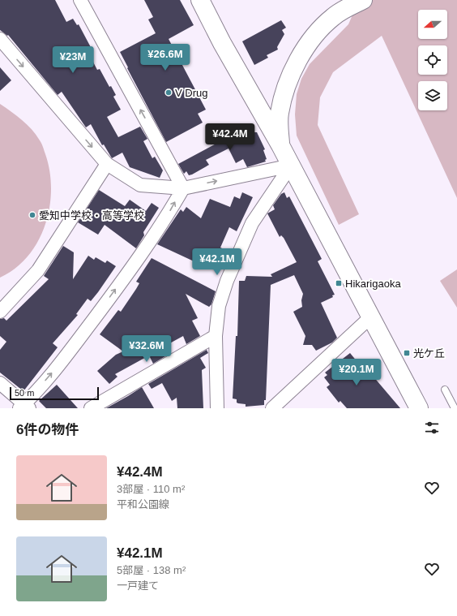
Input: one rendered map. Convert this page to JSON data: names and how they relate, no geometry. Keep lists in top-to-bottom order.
{
  "places": {
    "other": ["V Drug", "愛知中学校・高等学校"],
    "transit": ["Hikarigaoka", "光ケ丘"]
  },
  "scale_bar": "50 m",
  "north": "left",
  "page": {
    "price": [
      "¥26.6M",
      "¥23M",
      "¥42.4M",
      "¥42.1M",
      "¥32.6M",
      "¥20.1M"
    ],
    "scale": "50 m",
    "heading": "6件の物件",
    "list": [
      {
        "name": "¥42.4M",
        "note": "3部屋 · 110 m² · 平和公園線"
      },
      {
        "name": "¥42.1M",
        "note": "5部屋 · 138 m² · 一戸建て"
      }
    ]
  }
}
